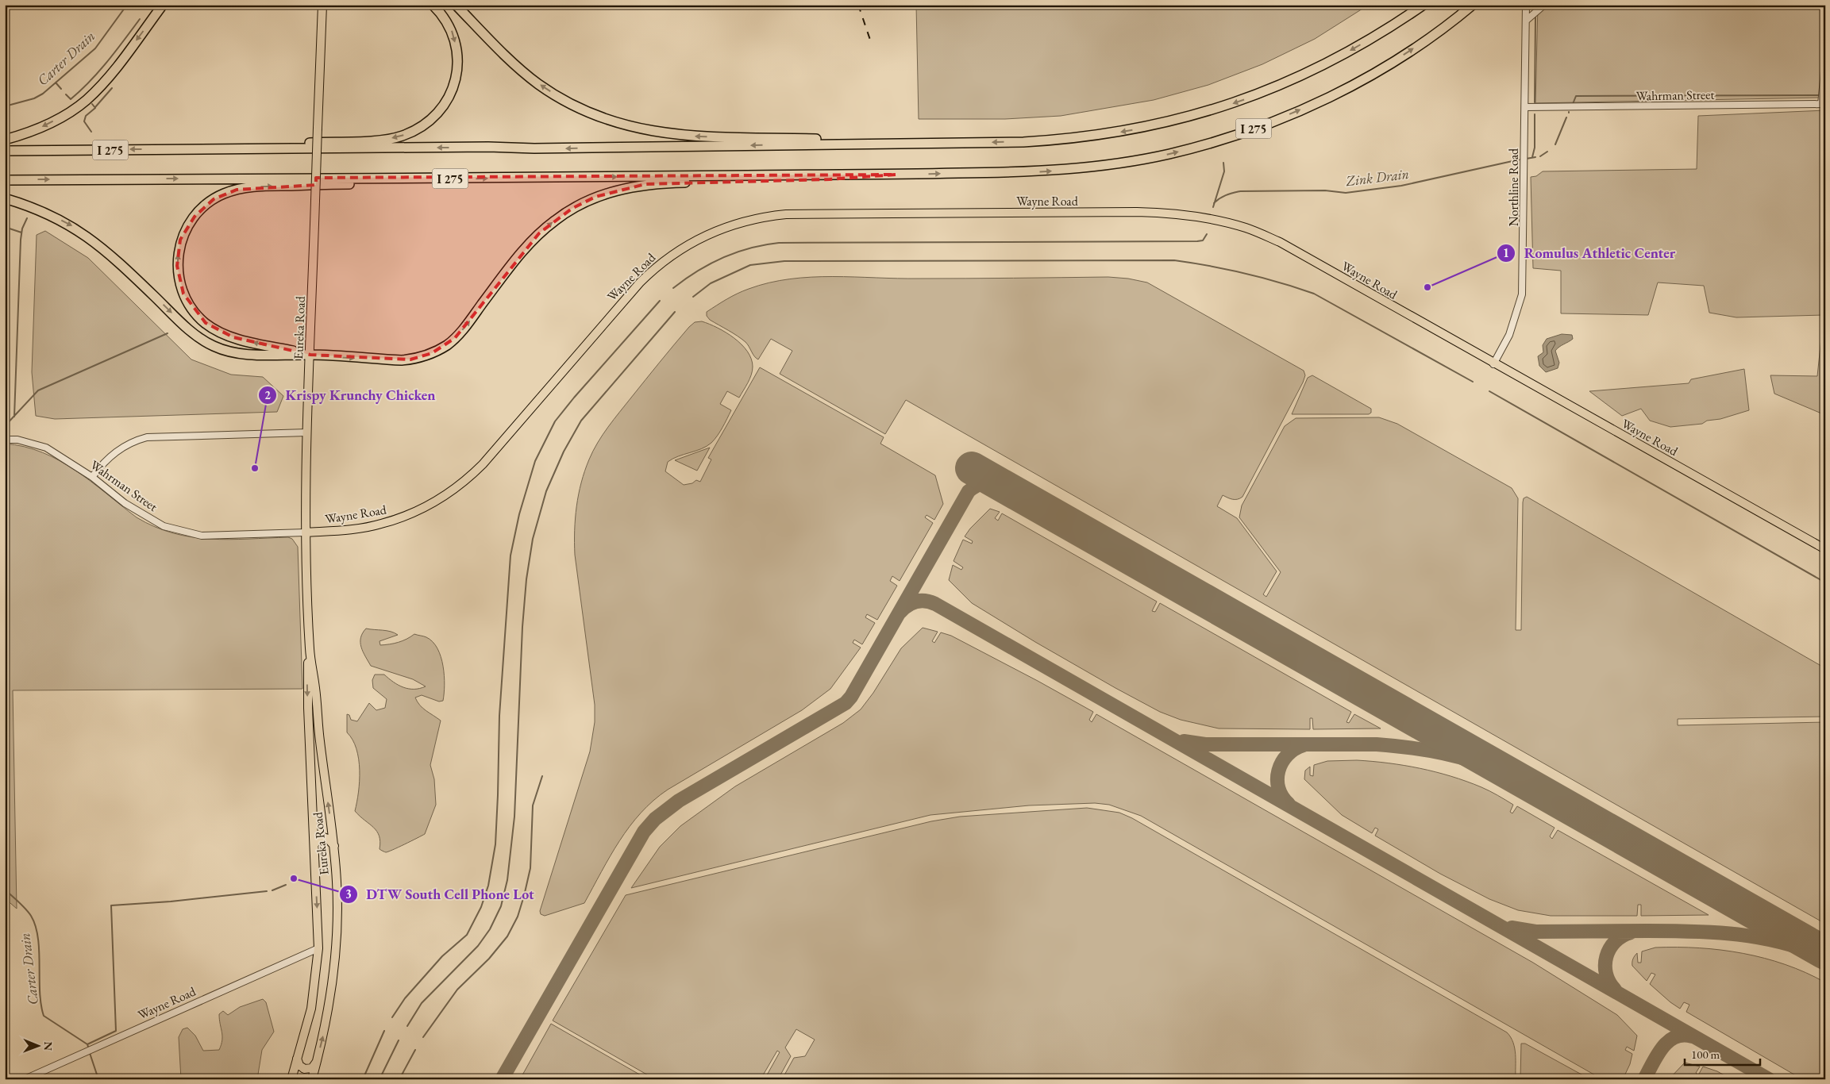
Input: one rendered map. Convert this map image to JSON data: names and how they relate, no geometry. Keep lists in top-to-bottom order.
{
  "streets": {
    "highway": ["I 275"],
    "main road": ["Wayne Road", "Eureka Road"],
    "street": ["Wahrman Street", "Northline Road"]
  },
  "crossings": [
    ["Wahrman Street", "Northline Road"],
    ["Wahrman Street", "Wayne Road"],
    ["Wahrman Street", "Eureka Road"],
    ["Northline Road", "Wayne Road"],
    ["Wayne Road", "Eureka Road"]
  ],
  "water": ["Carter Drain", "Zink Drain"],
  "places": ["Romulus Athletic Center", "Krispy Krunchy Chicken", "DTW South Cell Phone Lot"],
  "scale_bar": "100 m",
  "north": "right"
}
